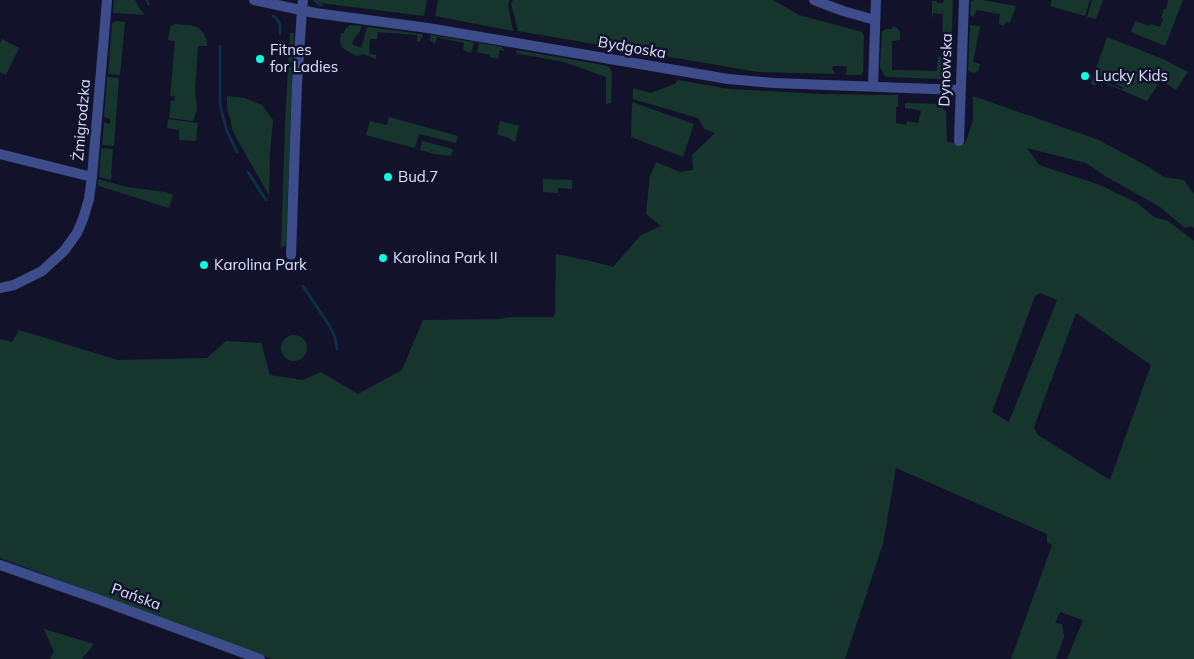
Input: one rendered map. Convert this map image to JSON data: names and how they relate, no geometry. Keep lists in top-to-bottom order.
{
  "streets": {
    "street": [
      "Bydgoska",
      "Dynowska",
      "Żmigrodzka",
      "Pańska"
    ]
  },
  "crossings": [
    ["Bydgoska", "Dynowska"]
  ],
  "places": [
    "Fitnes for Ladies",
    "Lucky Kids",
    "Bud.7",
    "Karolina Park II",
    "Karolina Park"
  ]
}
